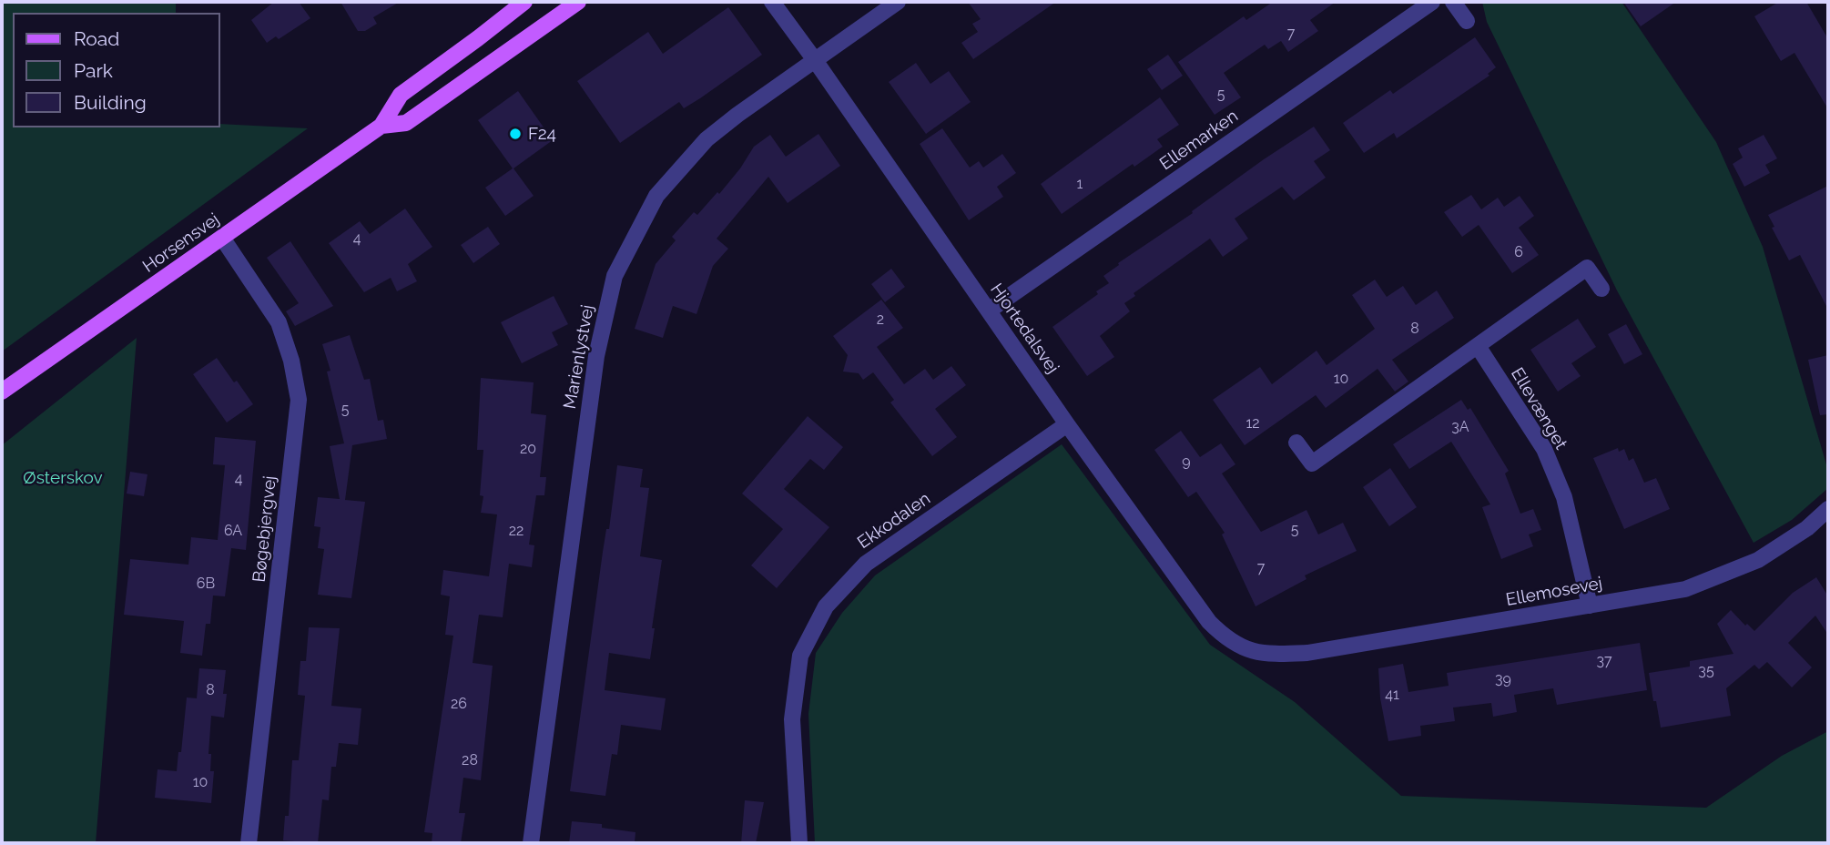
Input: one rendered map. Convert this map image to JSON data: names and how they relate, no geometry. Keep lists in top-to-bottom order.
{
  "streets": {
    "main road": ["Horsensvej"],
    "street": [
      "Ellemarken",
      "Hjortedalsvej",
      "Marienlystvej",
      "Ellevænget",
      "Ekkodalen",
      "Bøgebjergvej",
      "Ellemosevej"
    ]
  },
  "crossings": [
    ["Ellemarken", "Hjortedalsvej"],
    ["Horsensvej", "Bøgebjergvej"],
    ["Hjortedalsvej", "Marienlystvej"],
    ["Hjortedalsvej", "Ekkodalen"],
    ["Hjortedalsvej", "Ellemosevej"],
    ["Ellevænget", "Ellemosevej"]
  ],
  "parks": ["Østerskov"],
  "places": ["F24"],
  "house_numbers": [
    "7",
    "5",
    "1",
    "4",
    "6",
    "2",
    "8",
    "10",
    "5",
    "12",
    "3A",
    "20",
    "9",
    "4",
    "5",
    "6A",
    "22",
    "7",
    "6B",
    "37",
    "35",
    "39",
    "8",
    "41",
    "26",
    "28",
    "10"
  ],
  "legend": ["Road", "Park", "Building"]
}
